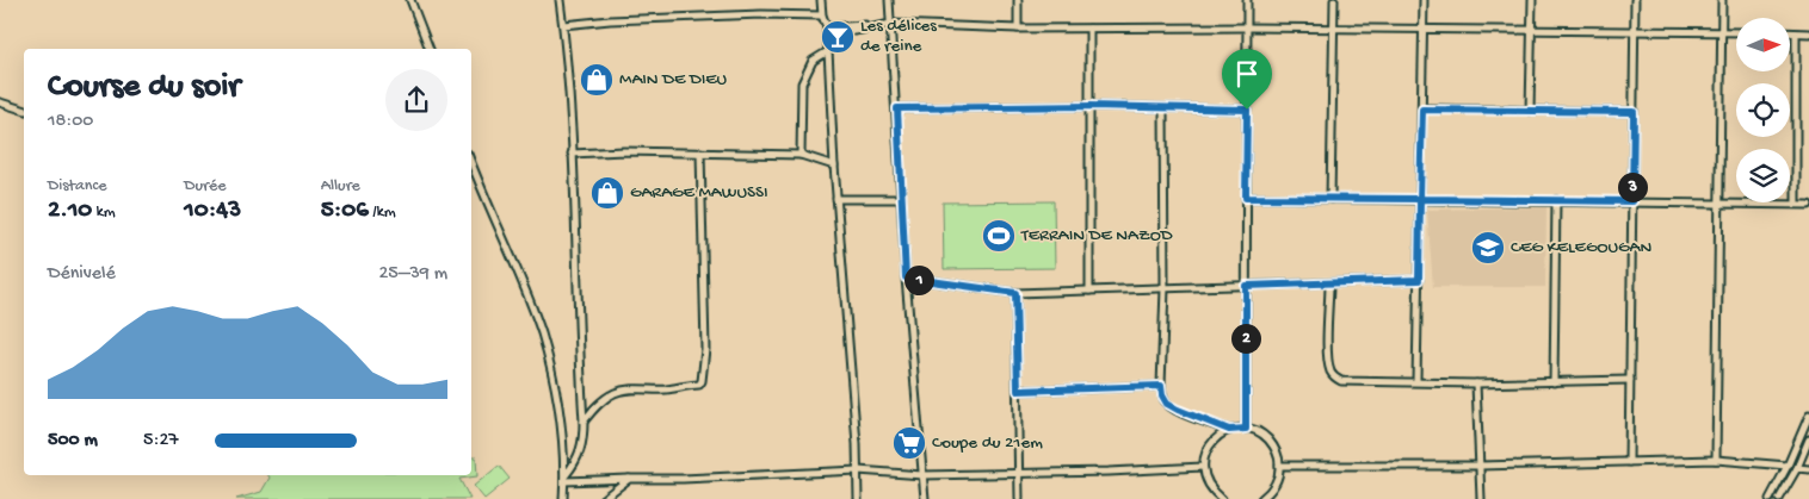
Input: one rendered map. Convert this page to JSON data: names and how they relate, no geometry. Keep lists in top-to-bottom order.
{
  "places": {
    "bar": ["Les délices de reine"],
    "shop": ["MAIN DE DIEU", "GARAGE MAWUSSI"],
    "sports": ["TERRAIN DE NAZOD"],
    "school or university": ["CEG KELEGOUGAN"],
    "supermarket": ["Coupe du 21em"]
  },
  "north": "right",
  "page": {
    "heading": ["Course du soir", "18:00"],
    "stats": [
      ["Distance", "2.10 km"],
      ["Durée", "10:43"],
      ["Allure", "5:06 /km"]
    ],
    "pins": ["3", "1", "2"],
    "chart": ["Dénivelé", "25–39 m"],
    "list": [
      {
        "name": "500 m",
        "note": "5:27"
      }
    ]
  }
}
